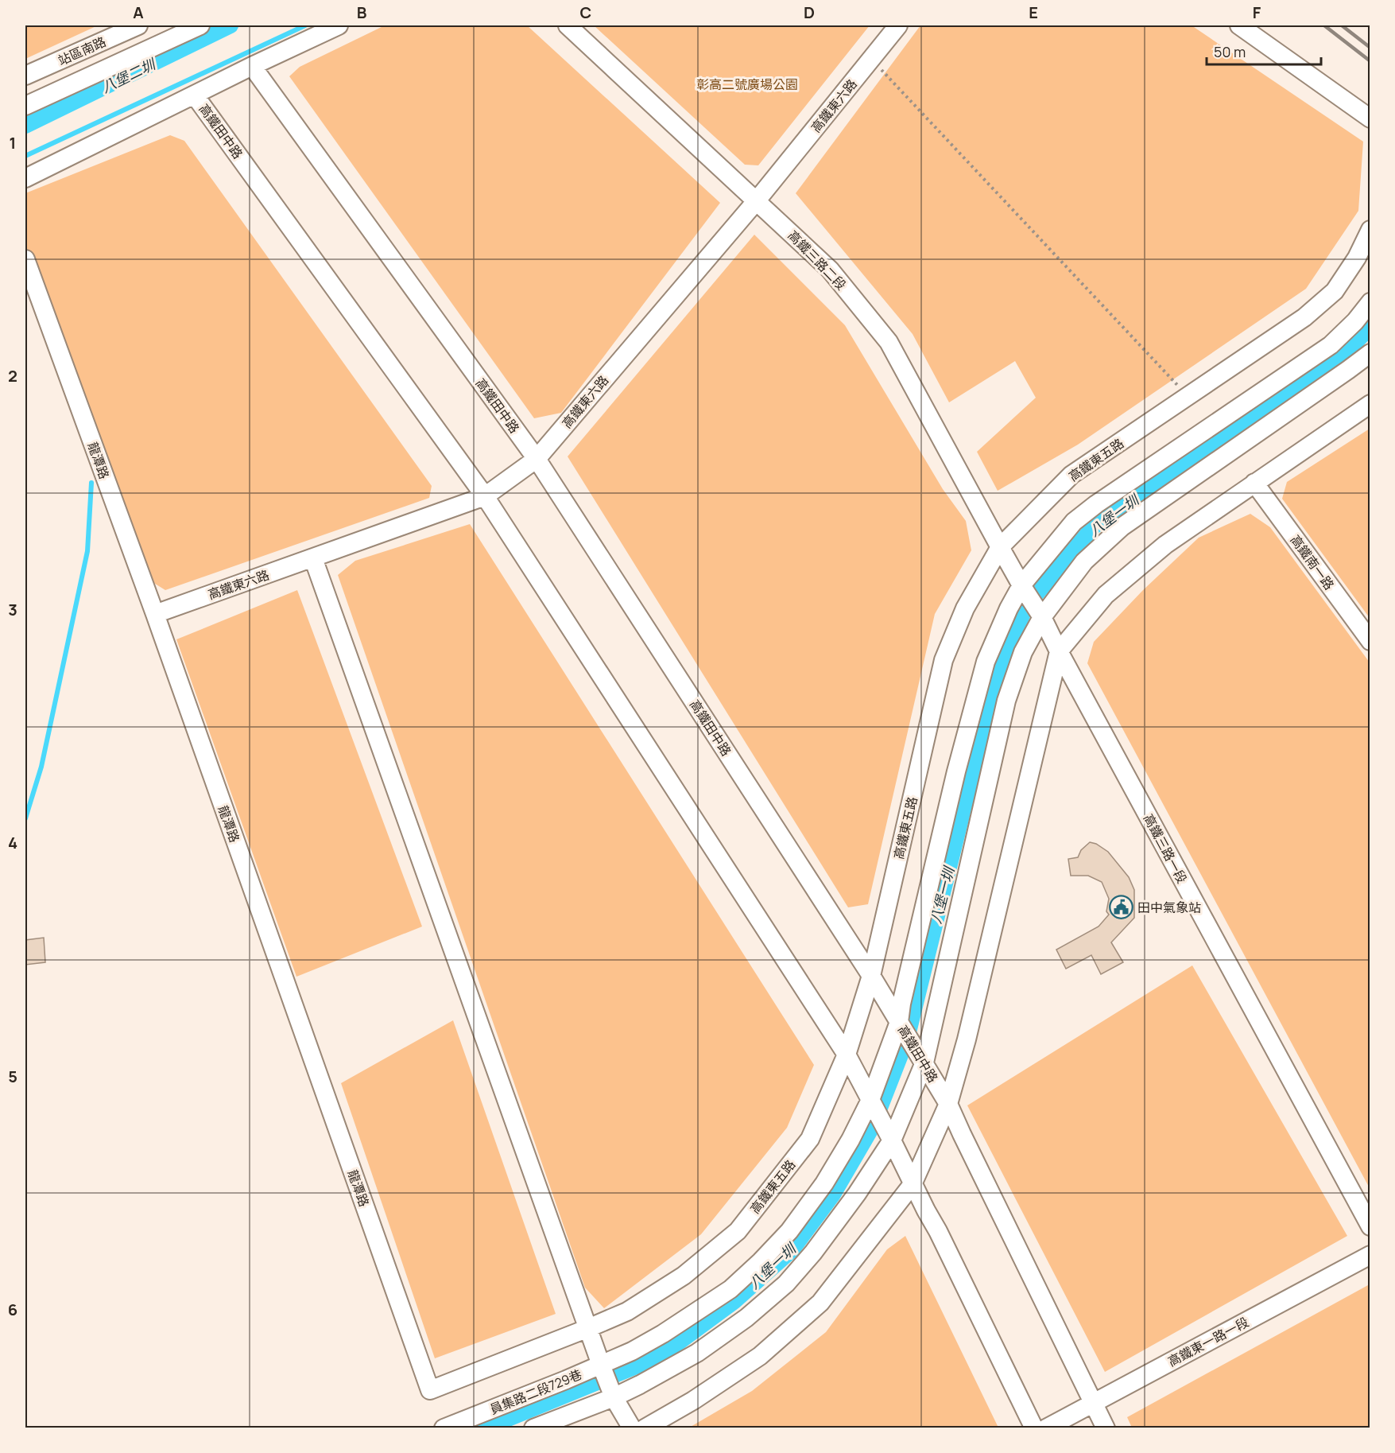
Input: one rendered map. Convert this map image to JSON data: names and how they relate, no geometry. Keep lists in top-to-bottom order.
{
  "streets": {
    "street": [
      "站區南路",
      "高鐵東六路",
      "高鐵田中路",
      "高鐵三路二段",
      "高鐵東五路",
      "龍潭路",
      "高鐵南一路",
      "高鐵三路一段",
      "高鐵東一路一段",
      "員集路二段729巷"
    ]
  },
  "crossings": [
    ["高鐵東六路", "高鐵田中路"],
    ["高鐵東六路", "高鐵三路二段"],
    ["高鐵東六路", "龍潭路"],
    ["高鐵田中路", "高鐵東五路"],
    ["高鐵田中路", "高鐵東一路一段"],
    ["高鐵田中路", "員集路二段729巷"],
    ["高鐵三路二段", "高鐵東五路"],
    ["高鐵三路二段", "高鐵三路一段"],
    ["高鐵東五路", "龍潭路"],
    ["高鐵東五路", "高鐵三路一段"],
    ["高鐵三路一段", "員集路二段729巷"]
  ],
  "water": ["八堡二圳", "八堡一圳"],
  "parks": ["彰高二號廣場公園"],
  "places": {
    "public building": ["田中氣象站"]
  },
  "scale_bar": "50 m",
  "grid": {
    "columns": [
      "A",
      "B",
      "C",
      "D",
      "E",
      "F"
    ],
    "rows": [
      "1",
      "2",
      "3",
      "4",
      "5",
      "6"
    ]
  }
}
